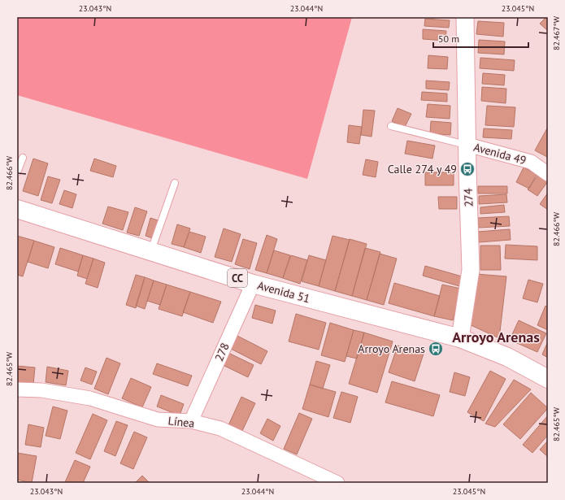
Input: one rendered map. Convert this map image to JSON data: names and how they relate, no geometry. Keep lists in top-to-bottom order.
{
  "streets": {
    "main road": ["CC", "Avenida 51"],
    "street": [
      "Avenida 49",
      "274",
      "278",
      "Línea"
    ]
  },
  "crossings": [
    ["Avenida 49", "274"],
    ["274", "Avenida 51"],
    ["Avenida 51", "278"],
    ["278", "Línea"]
  ],
  "districts": ["Arroyo Arenas"],
  "places": {
    "bus stop": ["Calle 274 y 49", "Arroyo Arenas"]
  },
  "scale_bar": "50 m",
  "coordinates": [
    "23.043°N",
    "23.044°N",
    "23.045°N",
    "82.467°W",
    "82.466°W",
    "82.465°W"
  ]
}
